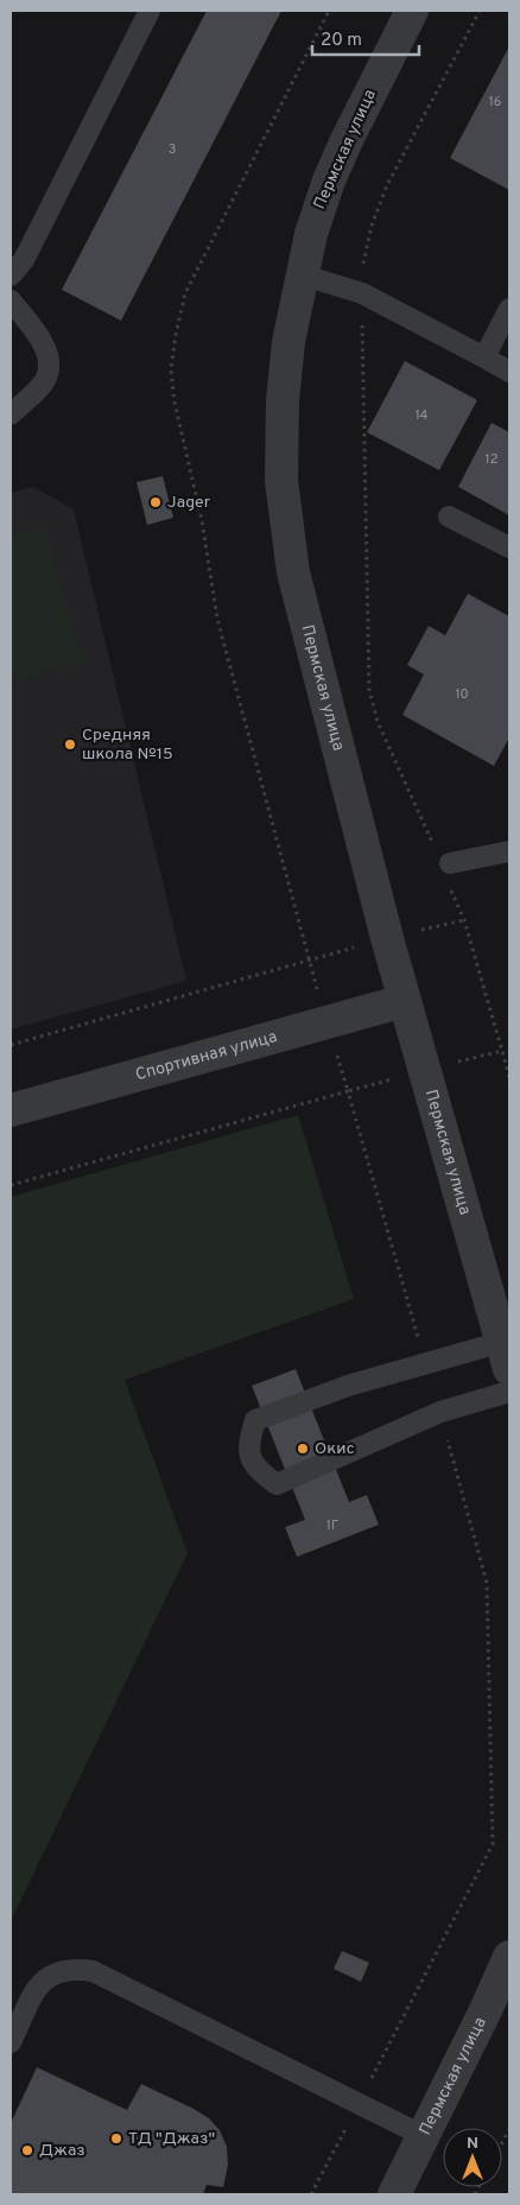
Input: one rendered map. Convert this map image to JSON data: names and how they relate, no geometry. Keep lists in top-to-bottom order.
{
  "streets": {
    "street": ["Пермская улица", "Спортивная улица"]
  },
  "crossings": [
    ["Пермская улица", "Спортивная улица"]
  ],
  "places": [
    "Jager",
    "Средняя школа №15",
    "Окис",
    "ТД \"Джаз\"",
    "Джаз"
  ],
  "house_numbers": [
    "16",
    "3",
    "14",
    "12",
    "10",
    "1Г"
  ],
  "scale_bar": "20 m",
  "north": "top"
}
